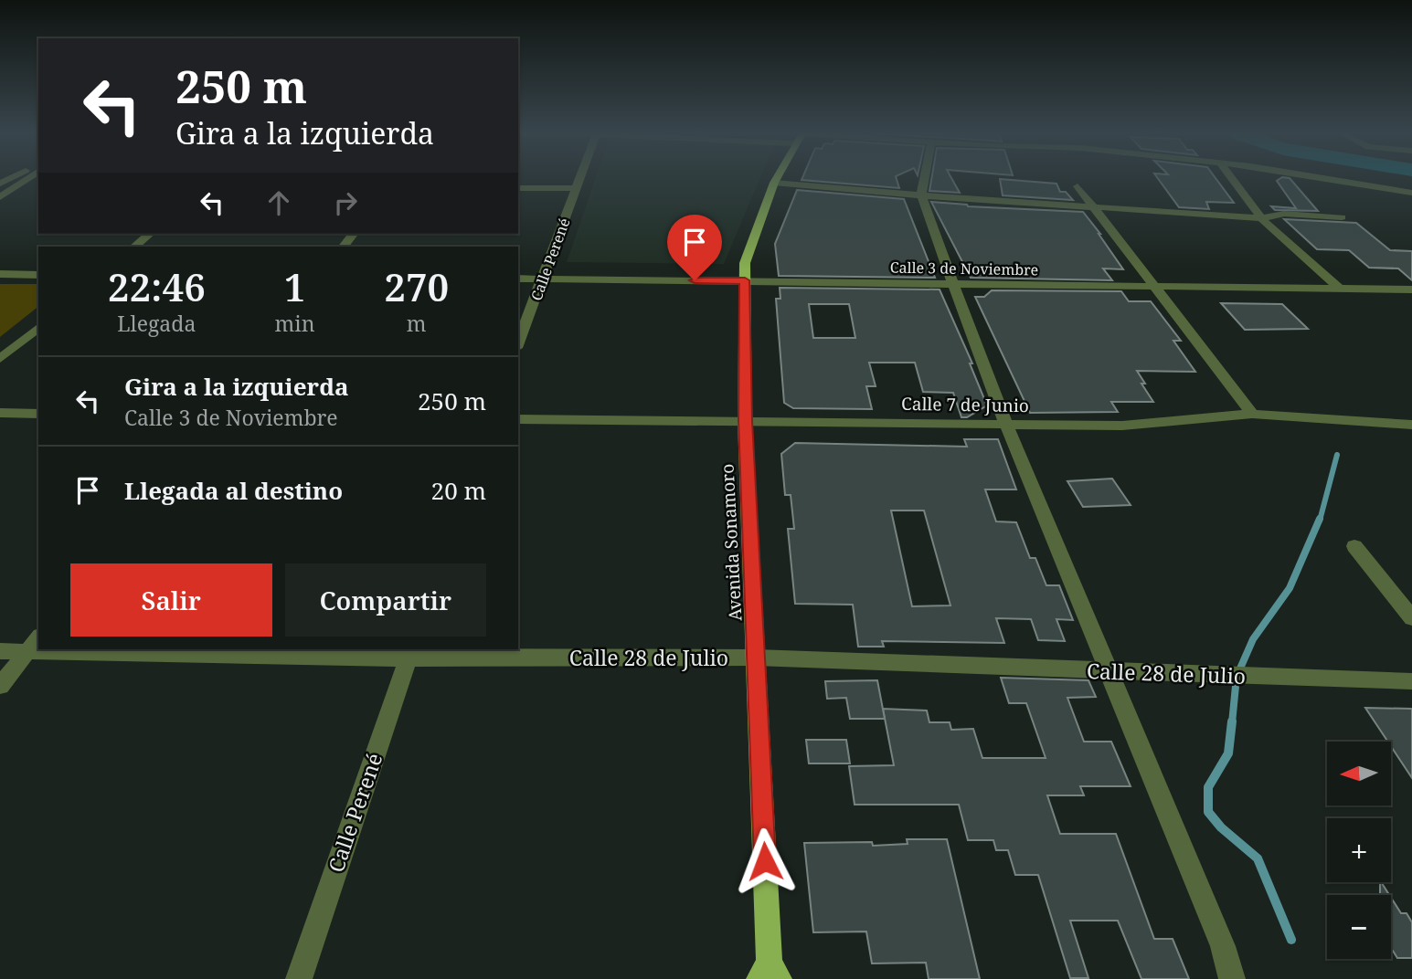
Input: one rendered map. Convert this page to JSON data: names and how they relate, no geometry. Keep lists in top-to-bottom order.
{
  "streets": {
    "main road": ["Avenida Sonamoro"],
    "street": [
      "Calle Perené",
      "Calle 3 de Noviembre",
      "Calle 7 de Junio",
      "Calle 28 de Julio"
    ]
  },
  "crossings": [
    ["Calle Perené", "Calle 3 de Noviembre"],
    ["Calle Perené", "Calle 28 de Julio"],
    ["Calle 3 de Noviembre", "Avenida Sonamoro"],
    ["Calle 7 de Junio", "Avenida Sonamoro"],
    ["Avenida Sonamoro", "Calle 28 de Julio"]
  ],
  "north": "left",
  "page": {
    "turn": ["250 m", "Gira a la izquierda"],
    "eta": [
      "22:46",
      "Llegada",
      "1",
      "min",
      "270",
      "m"
    ],
    "list": [
      {
        "name": "Gira a la izquierda",
        "note": "Calle 3 de Noviembre",
        "value": "250 m"
      },
      {
        "name": "Llegada al destino",
        "value": "20 m"
      }
    ],
    "buttons": ["Salir", "Compartir"],
    "map_buttons": ["+", "−"]
  }
}
